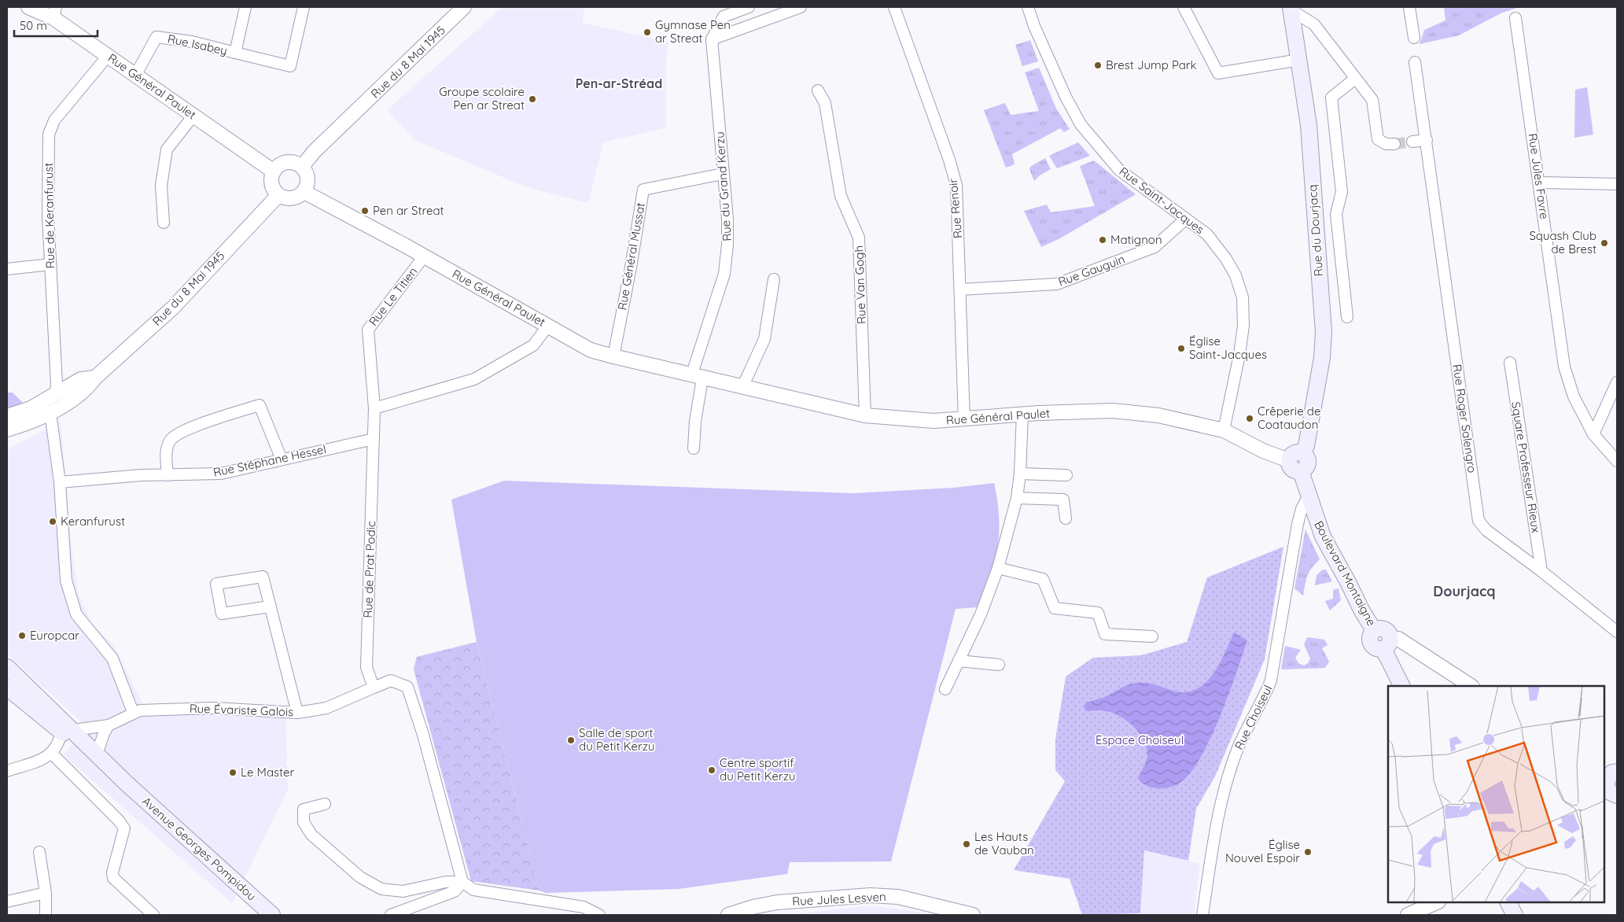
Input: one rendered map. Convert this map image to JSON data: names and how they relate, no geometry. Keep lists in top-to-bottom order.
{
  "streets": {
    "main road": ["Rue du Dourjacq", "Boulevard Montaigne", "Avenue Georges Pompidou"],
    "street": [
      "Rue Isabey",
      "Rue du 8 Mai 1945",
      "Rue Général Paulet",
      "Rue Jules Favre",
      "Rue du Grand Kerzu",
      "Rue Saint-Jacques",
      "Rue Renoir",
      "Rue de Keranfurust",
      "Rue Général Mussat",
      "Rue Gauguin",
      "Rue Van Gogh",
      "Rue Le Titien",
      "Rue Roger Salengro",
      "Rue Stéphane Hessel",
      "Square Professeur Rieux",
      "Rue de Prat Podic",
      "Rue Évariste Galois",
      "Rue Choiseul",
      "Rue Jules Lesven"
    ]
  },
  "crossings": [
    ["Rue Isabey", "Rue Général Paulet"],
    ["Rue du 8 Mai 1945", "Rue Général Paulet"],
    ["Rue du 8 Mai 1945", "Rue de Keranfurust"],
    ["Rue Général Paulet", "Rue du Grand Kerzu"],
    ["Rue Général Paulet", "Rue Saint-Jacques"],
    ["Rue Général Paulet", "Rue Renoir"],
    ["Rue Général Paulet", "Rue de Keranfurust"],
    ["Rue Général Paulet", "Rue du Dourjacq"],
    ["Rue Général Paulet", "Rue Général Mussat"],
    ["Rue Général Paulet", "Rue Van Gogh"],
    ["Rue Général Paulet", "Rue Le Titien"],
    ["Rue Général Paulet", "Boulevard Montaigne"],
    ["Rue du Grand Kerzu", "Rue Général Mussat"],
    ["Rue Saint-Jacques", "Rue Gauguin"],
    ["Rue Renoir", "Rue Gauguin"],
    ["Rue du Dourjacq", "Boulevard Montaigne"],
    ["Rue Le Titien", "Rue de Prat Podic"],
    ["Rue Roger Salengro", "Square Professeur Rieux"],
    ["Rue Stéphane Hessel", "Rue de Prat Podic"],
    ["Rue de Prat Podic", "Rue Évariste Galois"],
    ["Boulevard Montaigne", "Rue Choiseul"],
    ["Rue Évariste Galois", "Avenue Georges Pompidou"]
  ],
  "districts": ["Pen-ar-Stréad", "Dourjacq"],
  "parks": ["Espace Choiseul"],
  "places": [
    "Gymnase Pen ar Streat",
    "Brest Jump Park",
    "Groupe scolaire Pen ar Streat",
    "Pen ar Streat",
    "Matignon",
    "Squash Club de Brest",
    "Église Saint-Jacques",
    "Crêperie de Coataudon",
    "Keranfurust",
    "Europcar",
    "Salle de sport du Petit Kerzu",
    "Centre sportif du Petit Kerzu",
    "Le Master",
    "Les Hauts de Vauban",
    "Église Nouvel Espoir"
  ],
  "scale_bar": "50 m"
}
